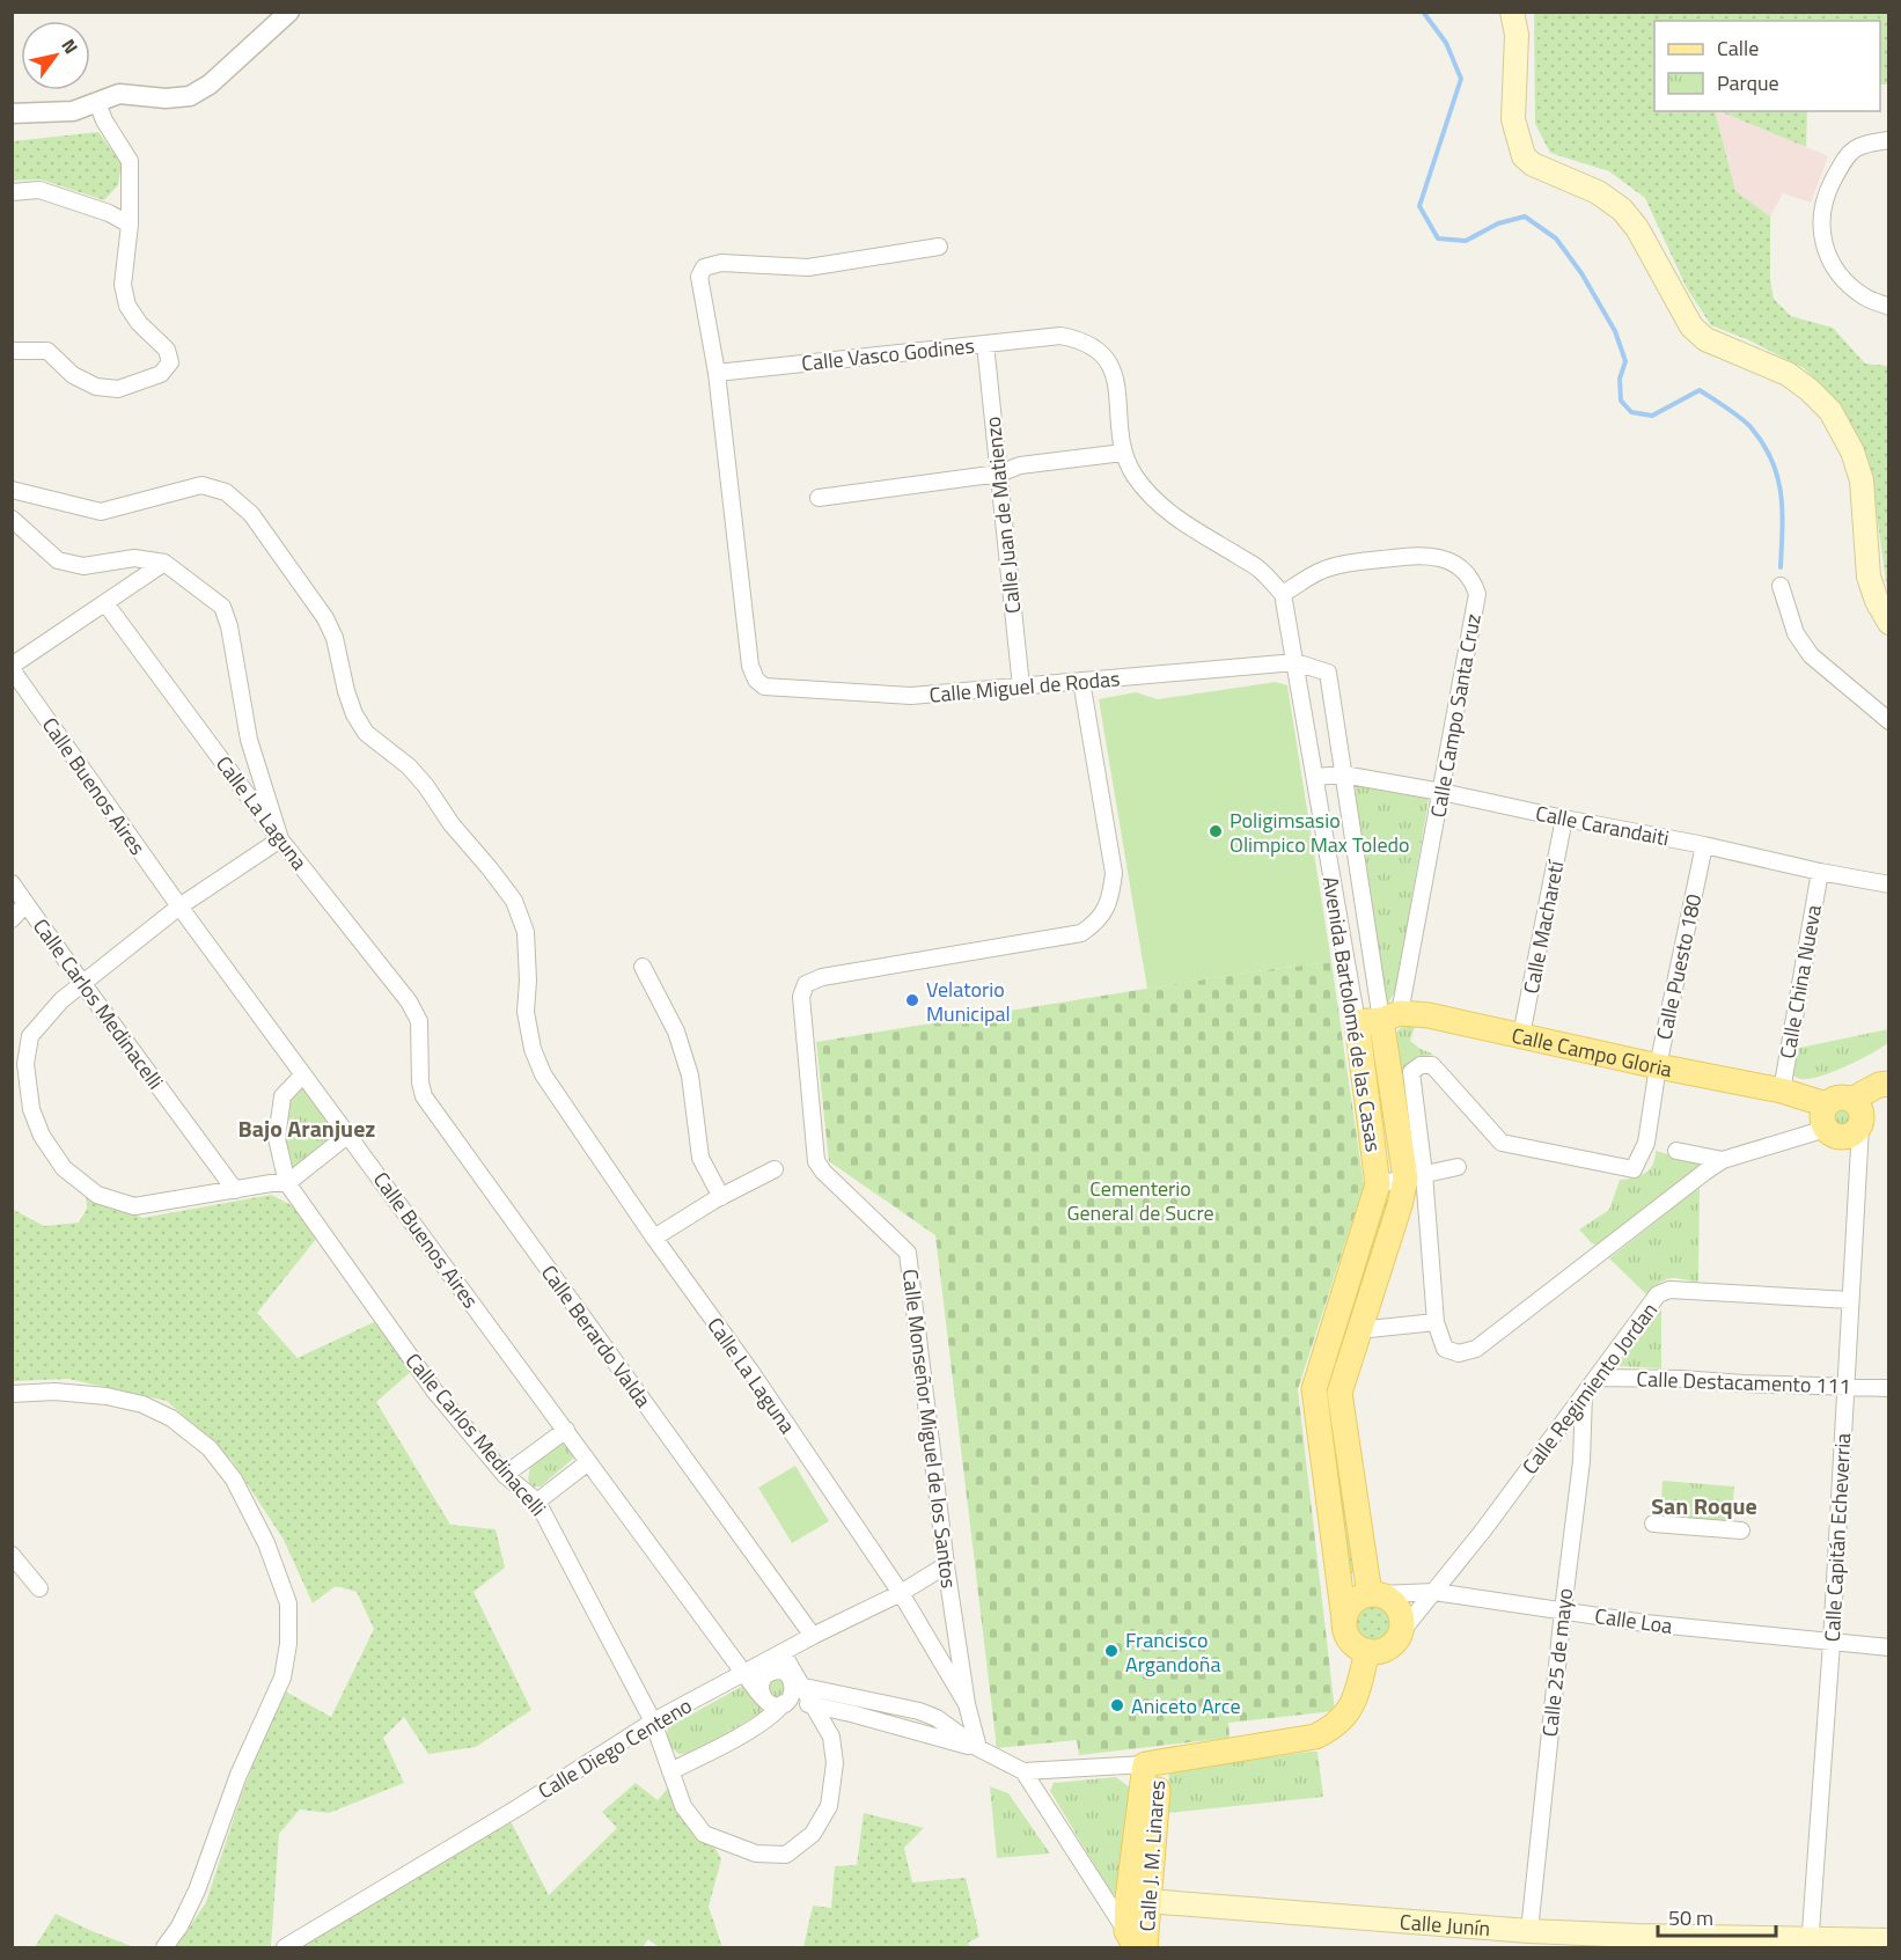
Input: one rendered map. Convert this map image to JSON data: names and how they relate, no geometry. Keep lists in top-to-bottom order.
{
  "streets": {
    "main road": [
      "Avenida Bartolomé de las Casas",
      "Calle Campo Gloria",
      "Calle J. M. Linares",
      "Calle Junín"
    ],
    "street": [
      "Calle Vasco Godines",
      "Calle Juan de Matienzo",
      "Calle Miguel de Rodas",
      "Calle Campo Santa Cruz",
      "Calle Buenos Aires",
      "Calle La Laguna",
      "Calle Carandaiti",
      "Calle Macharetí",
      "Calle Puesto 180",
      "Calle China Nueva",
      "Calle Carlos Medinacelli",
      "Calle Berardo Valda",
      "Calle Destacamento 111",
      "Calle Regimiento Jordan",
      "Calle Monseñor Miguel de los Santos",
      "Calle Capitán Echeverria",
      "Calle Loa",
      "Calle 25 de mayo",
      "Calle Diego Centeno"
    ]
  },
  "crossings": [
    ["Calle Vasco Godines", "Calle Juan de Matienzo"],
    ["Calle Vasco Godines", "Calle Miguel de Rodas"],
    ["Calle Juan de Matienzo", "Calle Miguel de Rodas"],
    ["Calle Miguel de Rodas", "Avenida Bartolomé de las Casas"],
    ["Calle Miguel de Rodas", "Calle Monseñor Miguel de los Santos"],
    ["Calle Campo Santa Cruz", "Calle Carandaiti"],
    ["Calle Campo Santa Cruz", "Avenida Bartolomé de las Casas"],
    ["Calle Campo Santa Cruz", "Calle Campo Gloria"],
    ["Calle Buenos Aires", "Calle Carlos Medinacelli"],
    ["Calle Buenos Aires", "Calle Diego Centeno"],
    ["Calle La Laguna", "Calle Berardo Valda"],
    ["Calle La Laguna", "Calle Monseñor Miguel de los Santos"],
    ["Calle La Laguna", "Calle Diego Centeno"],
    ["Calle Carandaiti", "Calle Macharetí"],
    ["Calle Carandaiti", "Calle Puesto 180"],
    ["Calle Carandaiti", "Calle China Nueva"],
    ["Calle Carandaiti", "Avenida Bartolomé de las Casas"],
    ["Calle Macharetí", "Calle Campo Gloria"],
    ["Calle Puesto 180", "Avenida Bartolomé de las Casas"],
    ["Calle Puesto 180", "Calle Campo Gloria"],
    ["Calle China Nueva", "Calle Campo Gloria"],
    ["Calle Carlos Medinacelli", "Calle Diego Centeno"],
    ["Avenida Bartolomé de las Casas", "Calle Campo Gloria"],
    ["Avenida Bartolomé de las Casas", "Calle Regimiento Jordan"],
    ["Avenida Bartolomé de las Casas", "Calle Loa"],
    ["Calle Campo Gloria", "Calle Capitán Echeverria"],
    ["Calle Berardo Valda", "Calle Diego Centeno"],
    ["Calle Destacamento 111", "Calle Regimiento Jordan"],
    ["Calle Destacamento 111", "Calle Capitán Echeverria"],
    ["Calle Regimiento Jordan", "Calle Capitán Echeverria"],
    ["Calle Regimiento Jordan", "Calle Loa"],
    ["Calle Regimiento Jordan", "Calle 25 de mayo"],
    ["Calle Monseñor Miguel de los Santos", "Calle Diego Centeno"],
    ["Calle Capitán Echeverria", "Calle Loa"],
    ["Calle Capitán Echeverria", "Calle Junín"],
    ["Calle Loa", "Calle 25 de mayo"],
    ["Calle 25 de mayo", "Calle Junín"],
    ["Calle J. M. Linares", "Calle Junín"]
  ],
  "districts": ["Bajo Aranjuez", "San Roque"],
  "parks": ["Cementerio General de Sucre"],
  "places": [
    "Poligimsasio Olimpico Max Toledo",
    "Velatorio Municipal",
    "Francisco Argandoña",
    "Aniceto Arce"
  ],
  "legend": ["Calle", "Parque"],
  "scale_bar": "50 m",
  "north": "top right"
}
